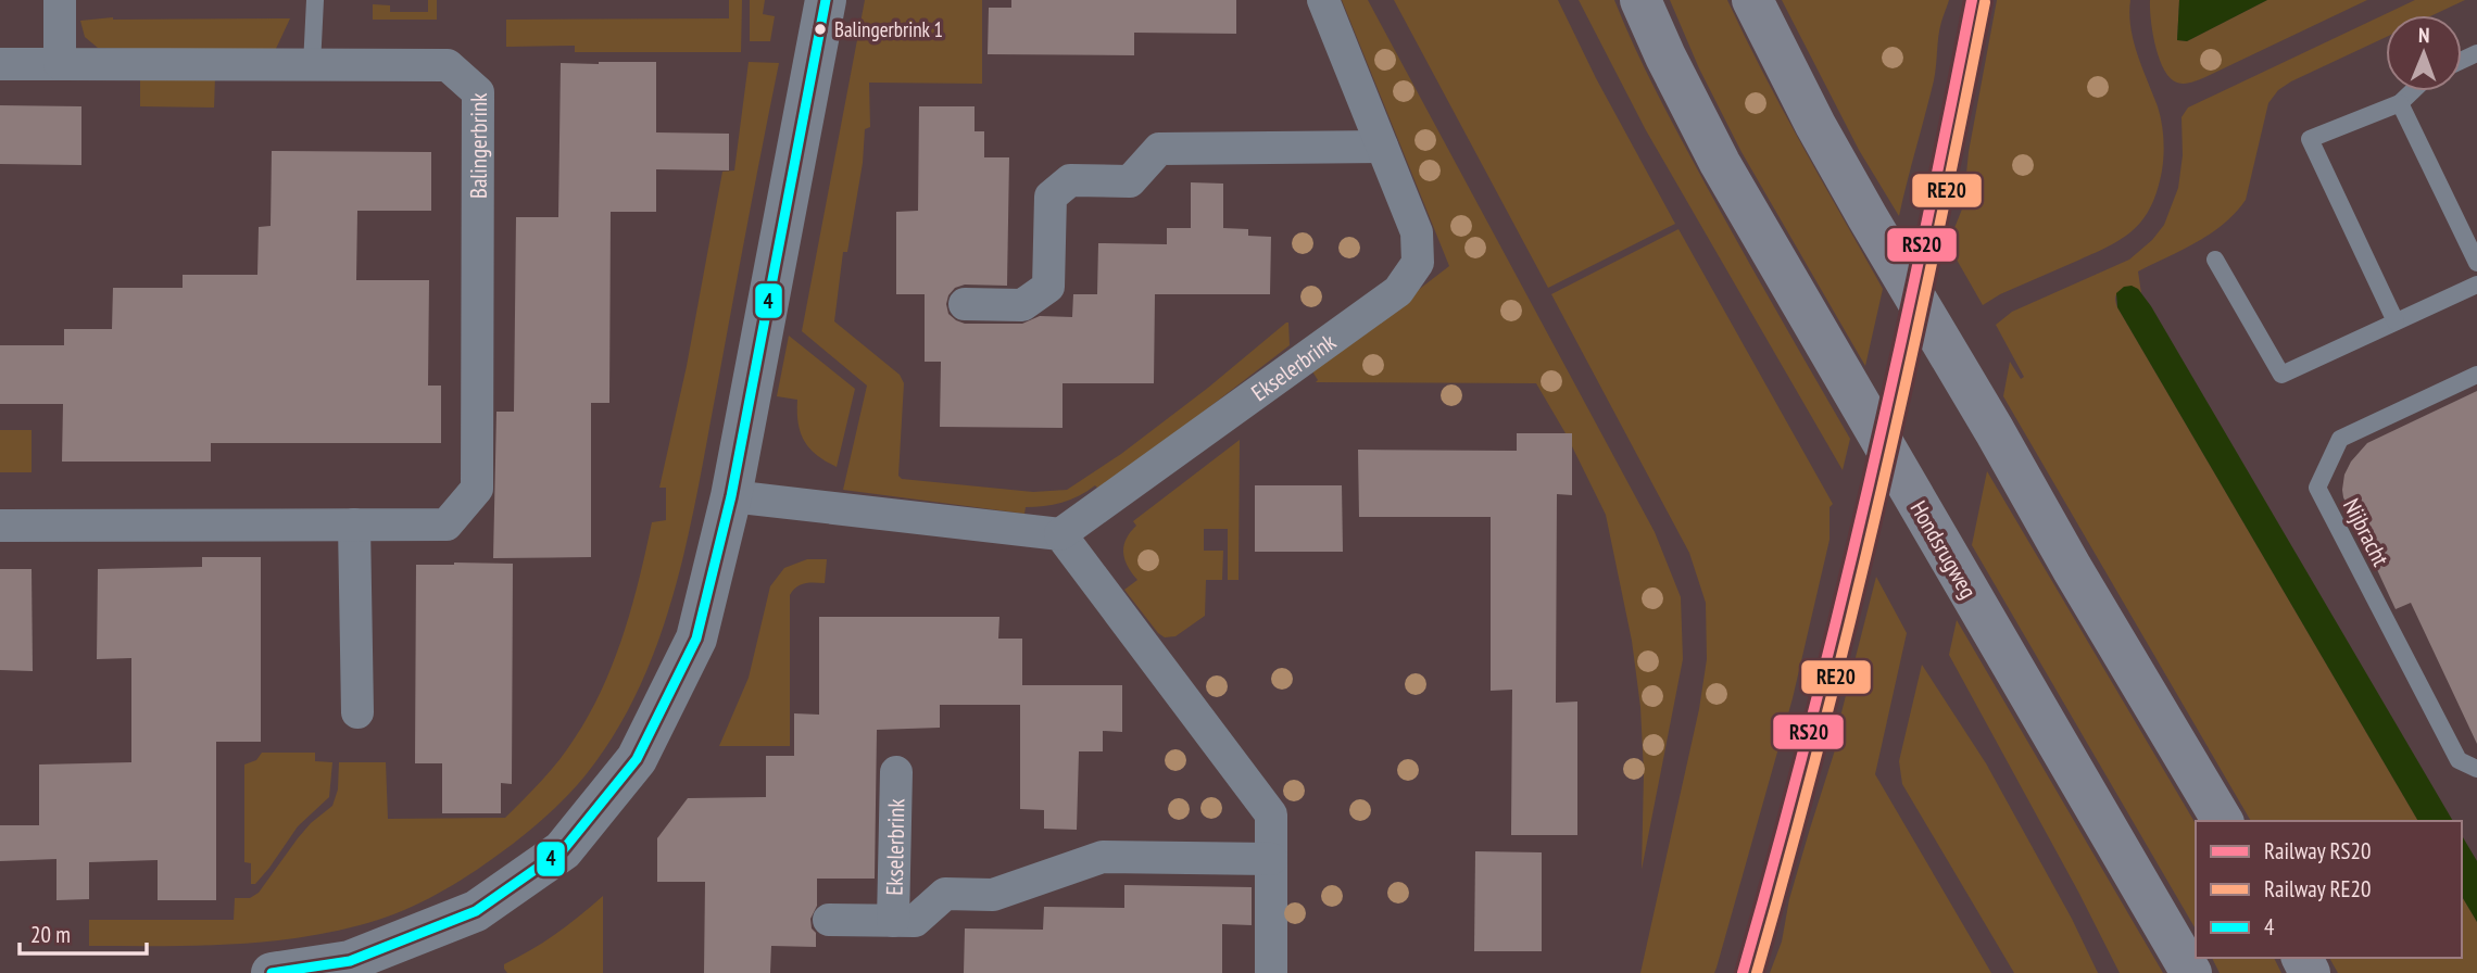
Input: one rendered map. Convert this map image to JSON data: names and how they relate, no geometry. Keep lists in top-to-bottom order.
{
  "streets": {
    "main road": ["Hondsrugweg"],
    "street": ["Balingerbrink", "Ekselerbrink"],
    "lane": ["Nijbracht"]
  },
  "places": ["Balingerbrink 1"],
  "lines": ["rail line RS20", "transit line 4", "rail line RE20"],
  "legend": ["Railway RS20", "Railway RE20", "4"],
  "scale_bar": "20 m",
  "north": "top"
}
